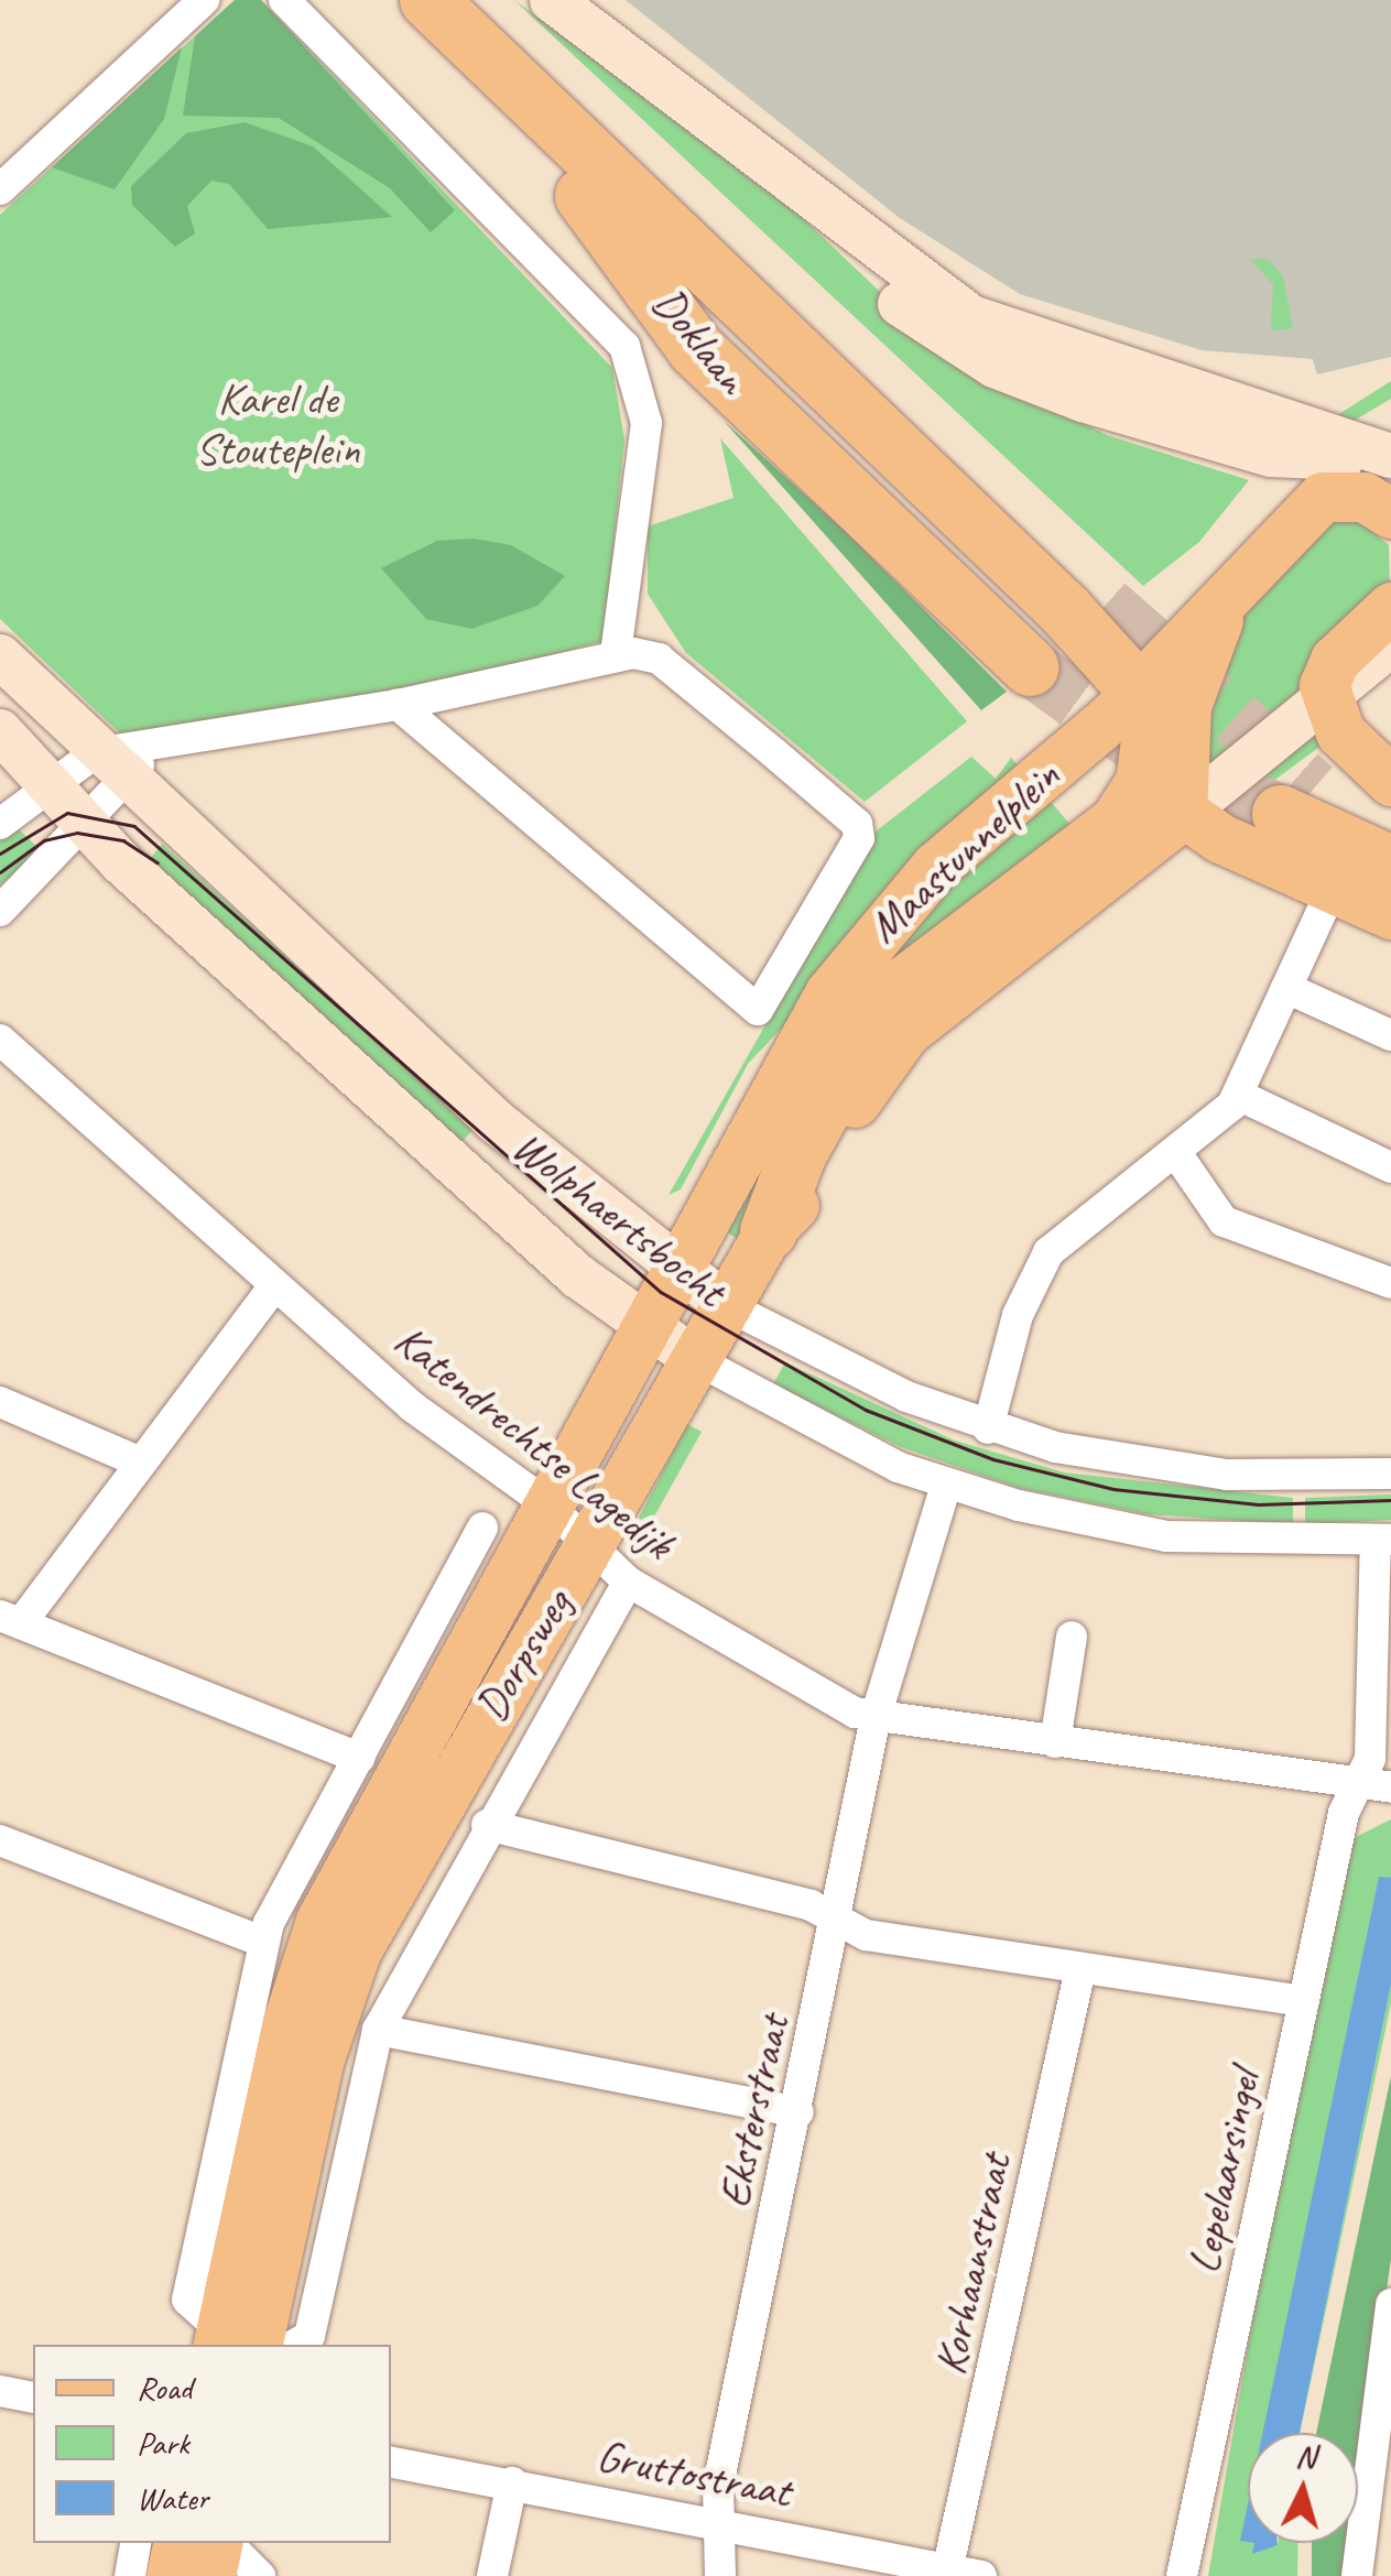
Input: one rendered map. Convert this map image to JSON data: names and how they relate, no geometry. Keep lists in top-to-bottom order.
{
  "streets": {
    "highway": ["Doklaan"],
    "main road": ["Maastunnelplein", "Wolphaertsbocht", "Dorpsweg"],
    "street": [
      "Katendrechtse Lagedijk",
      "Eksterstraat",
      "Lepelaarsingel",
      "Korhaanstraat",
      "Gruttostraat"
    ]
  },
  "crossings": [
    ["Doklaan", "Maastunnelplein"],
    ["Maastunnelplein", "Dorpsweg"],
    ["Wolphaertsbocht", "Dorpsweg"],
    ["Wolphaertsbocht", "Eksterstraat"],
    ["Wolphaertsbocht", "Lepelaarsingel"],
    ["Katendrechtse Lagedijk", "Dorpsweg"],
    ["Katendrechtse Lagedijk", "Eksterstraat"],
    ["Katendrechtse Lagedijk", "Lepelaarsingel"],
    ["Eksterstraat", "Gruttostraat"],
    ["Korhaanstraat", "Gruttostraat"]
  ],
  "parks": ["Karel de Stouteplein"],
  "legend": ["Road", "Park", "Water"],
  "north": "top"
}
